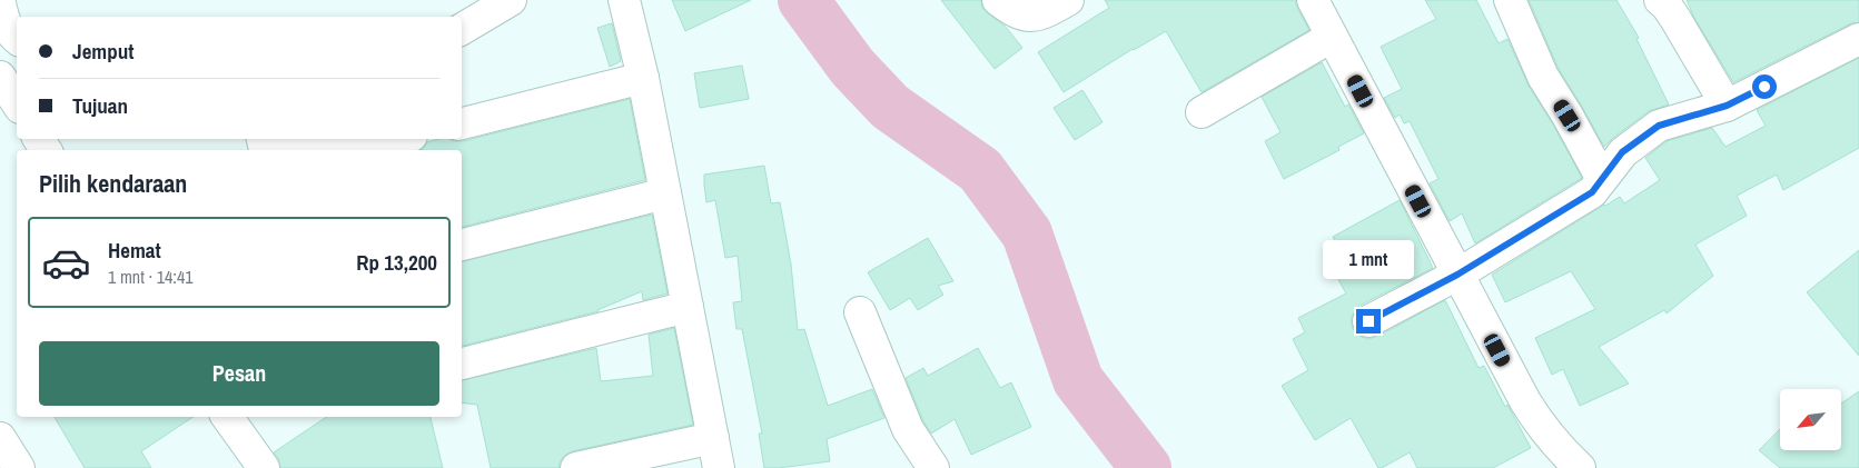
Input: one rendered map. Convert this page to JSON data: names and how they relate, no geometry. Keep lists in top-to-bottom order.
{
  "north": "bottom left",
  "page": {
    "banner": ["Jemput", "Tujuan"],
    "heading": "Pilih kendaraan",
    "list": [
      {
        "name": "Hemat",
        "note": "1 mnt · 14:41",
        "value": "Rp 13,200"
      }
    ],
    "bubble": "1 mnt",
    "buttons": "Pesan"
  }
}
